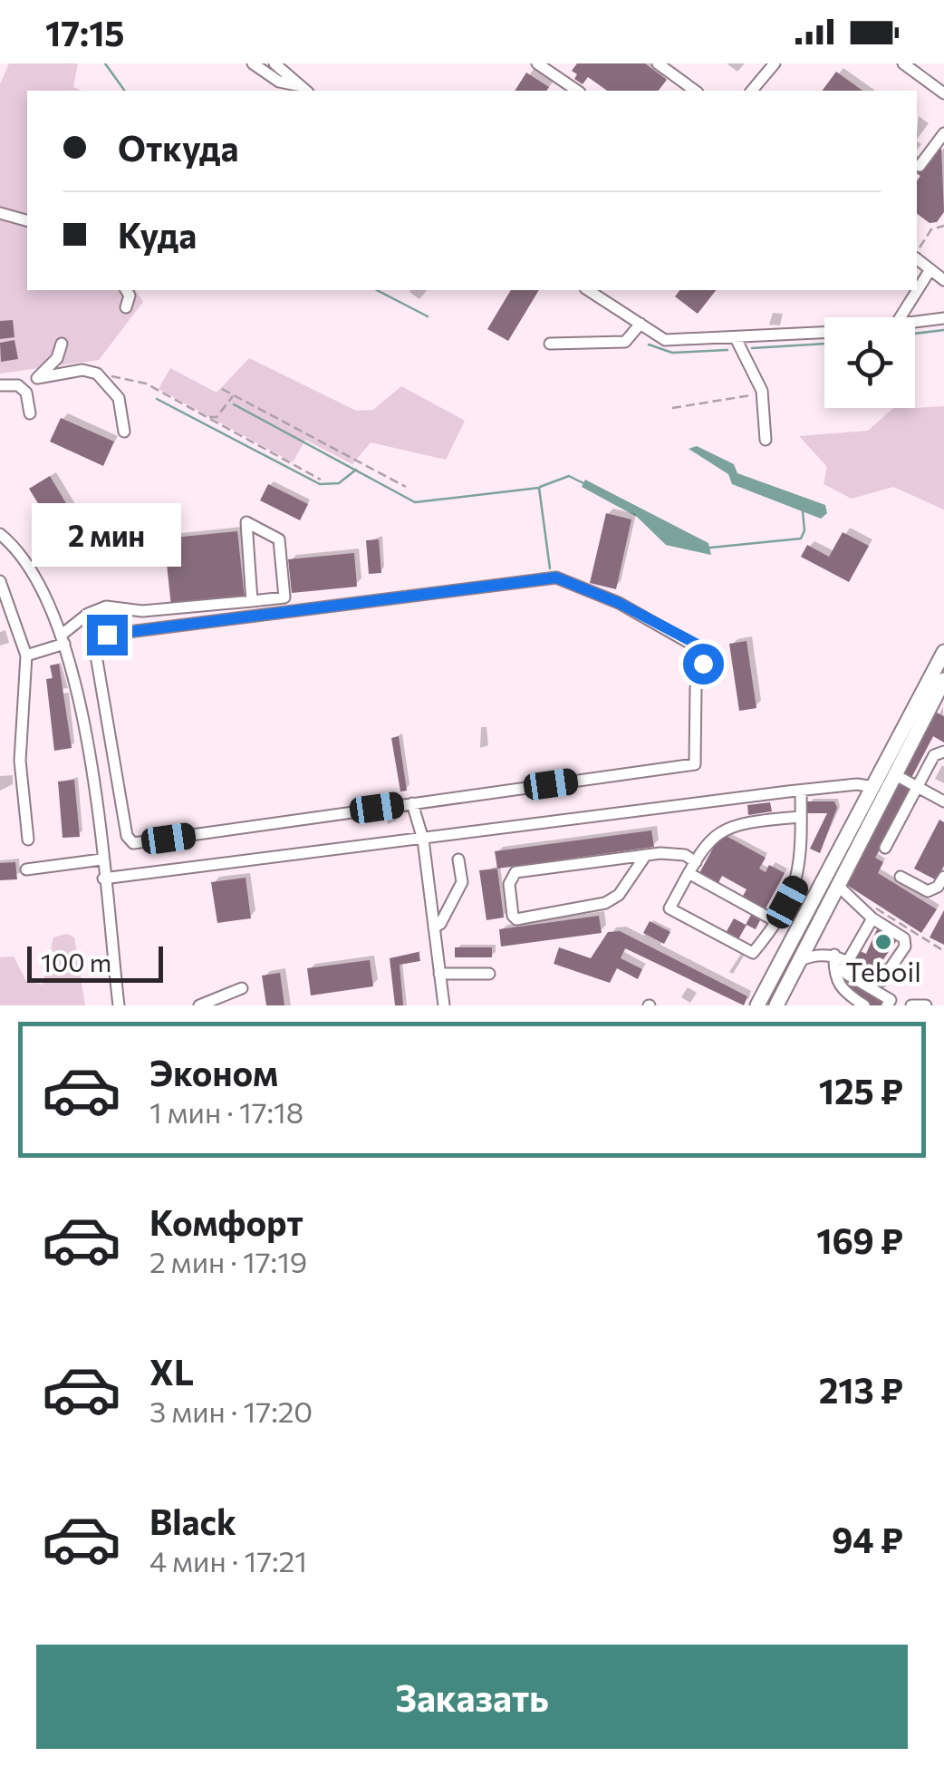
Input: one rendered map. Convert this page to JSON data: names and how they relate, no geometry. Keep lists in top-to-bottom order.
{
  "places": ["Teboil"],
  "scale_bar": "100 m",
  "page": {
    "status": "17:15",
    "banner": ["Откуда", "Куда"],
    "bubble": "2 мин",
    "scale": "100 m",
    "list": [
      {
        "name": "Эконом",
        "note": "1 мин · 17:18",
        "value": "125 ₽"
      },
      {
        "name": "Комфорт",
        "note": "2 мин · 17:19",
        "value": "169 ₽"
      },
      {
        "name": "XL",
        "note": "3 мин · 17:20",
        "value": "213 ₽"
      },
      {
        "name": "Black",
        "note": "4 мин · 17:21",
        "value": "94 ₽"
      }
    ],
    "buttons": "Заказать"
  }
}
